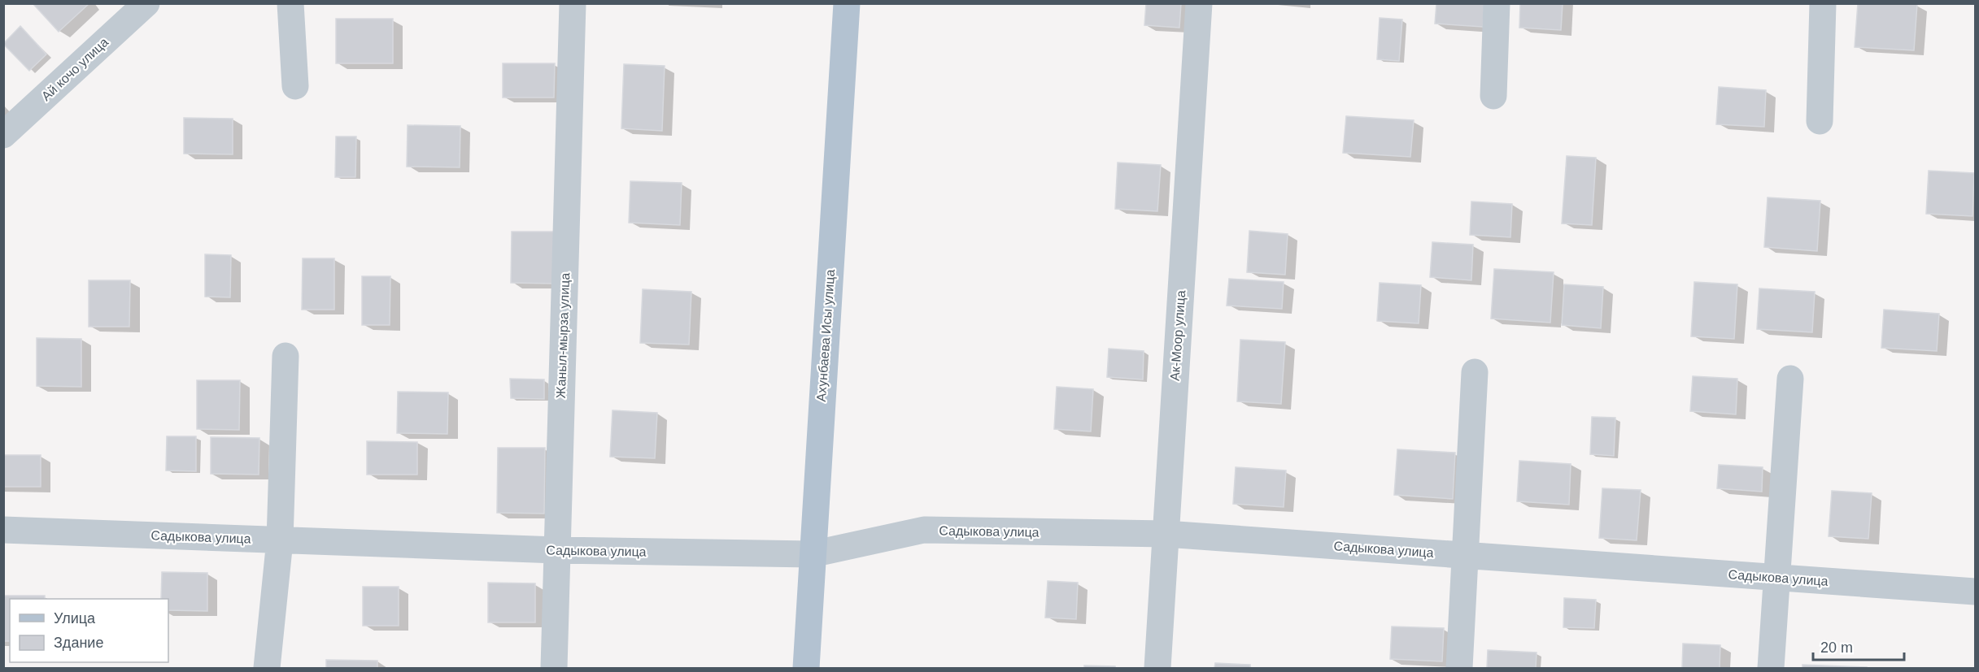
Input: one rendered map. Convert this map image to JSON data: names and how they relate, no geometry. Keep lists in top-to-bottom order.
{
  "streets": {
    "main road": ["Ахунбаева Исы улица"],
    "street": [
      "Ай кочо улица",
      "Жаныл-мырза улица",
      "Ак-Моор улица",
      "Садыкова улица"
    ]
  },
  "crossings": [
    ["Жаныл-мырза улица", "Садыкова улица"],
    ["Ахунбаева Исы улица", "Садыкова улица"],
    ["Ак-Моор улица", "Садыкова улица"]
  ],
  "legend": ["Улица", "Здание"],
  "scale_bar": "20 m"
}
